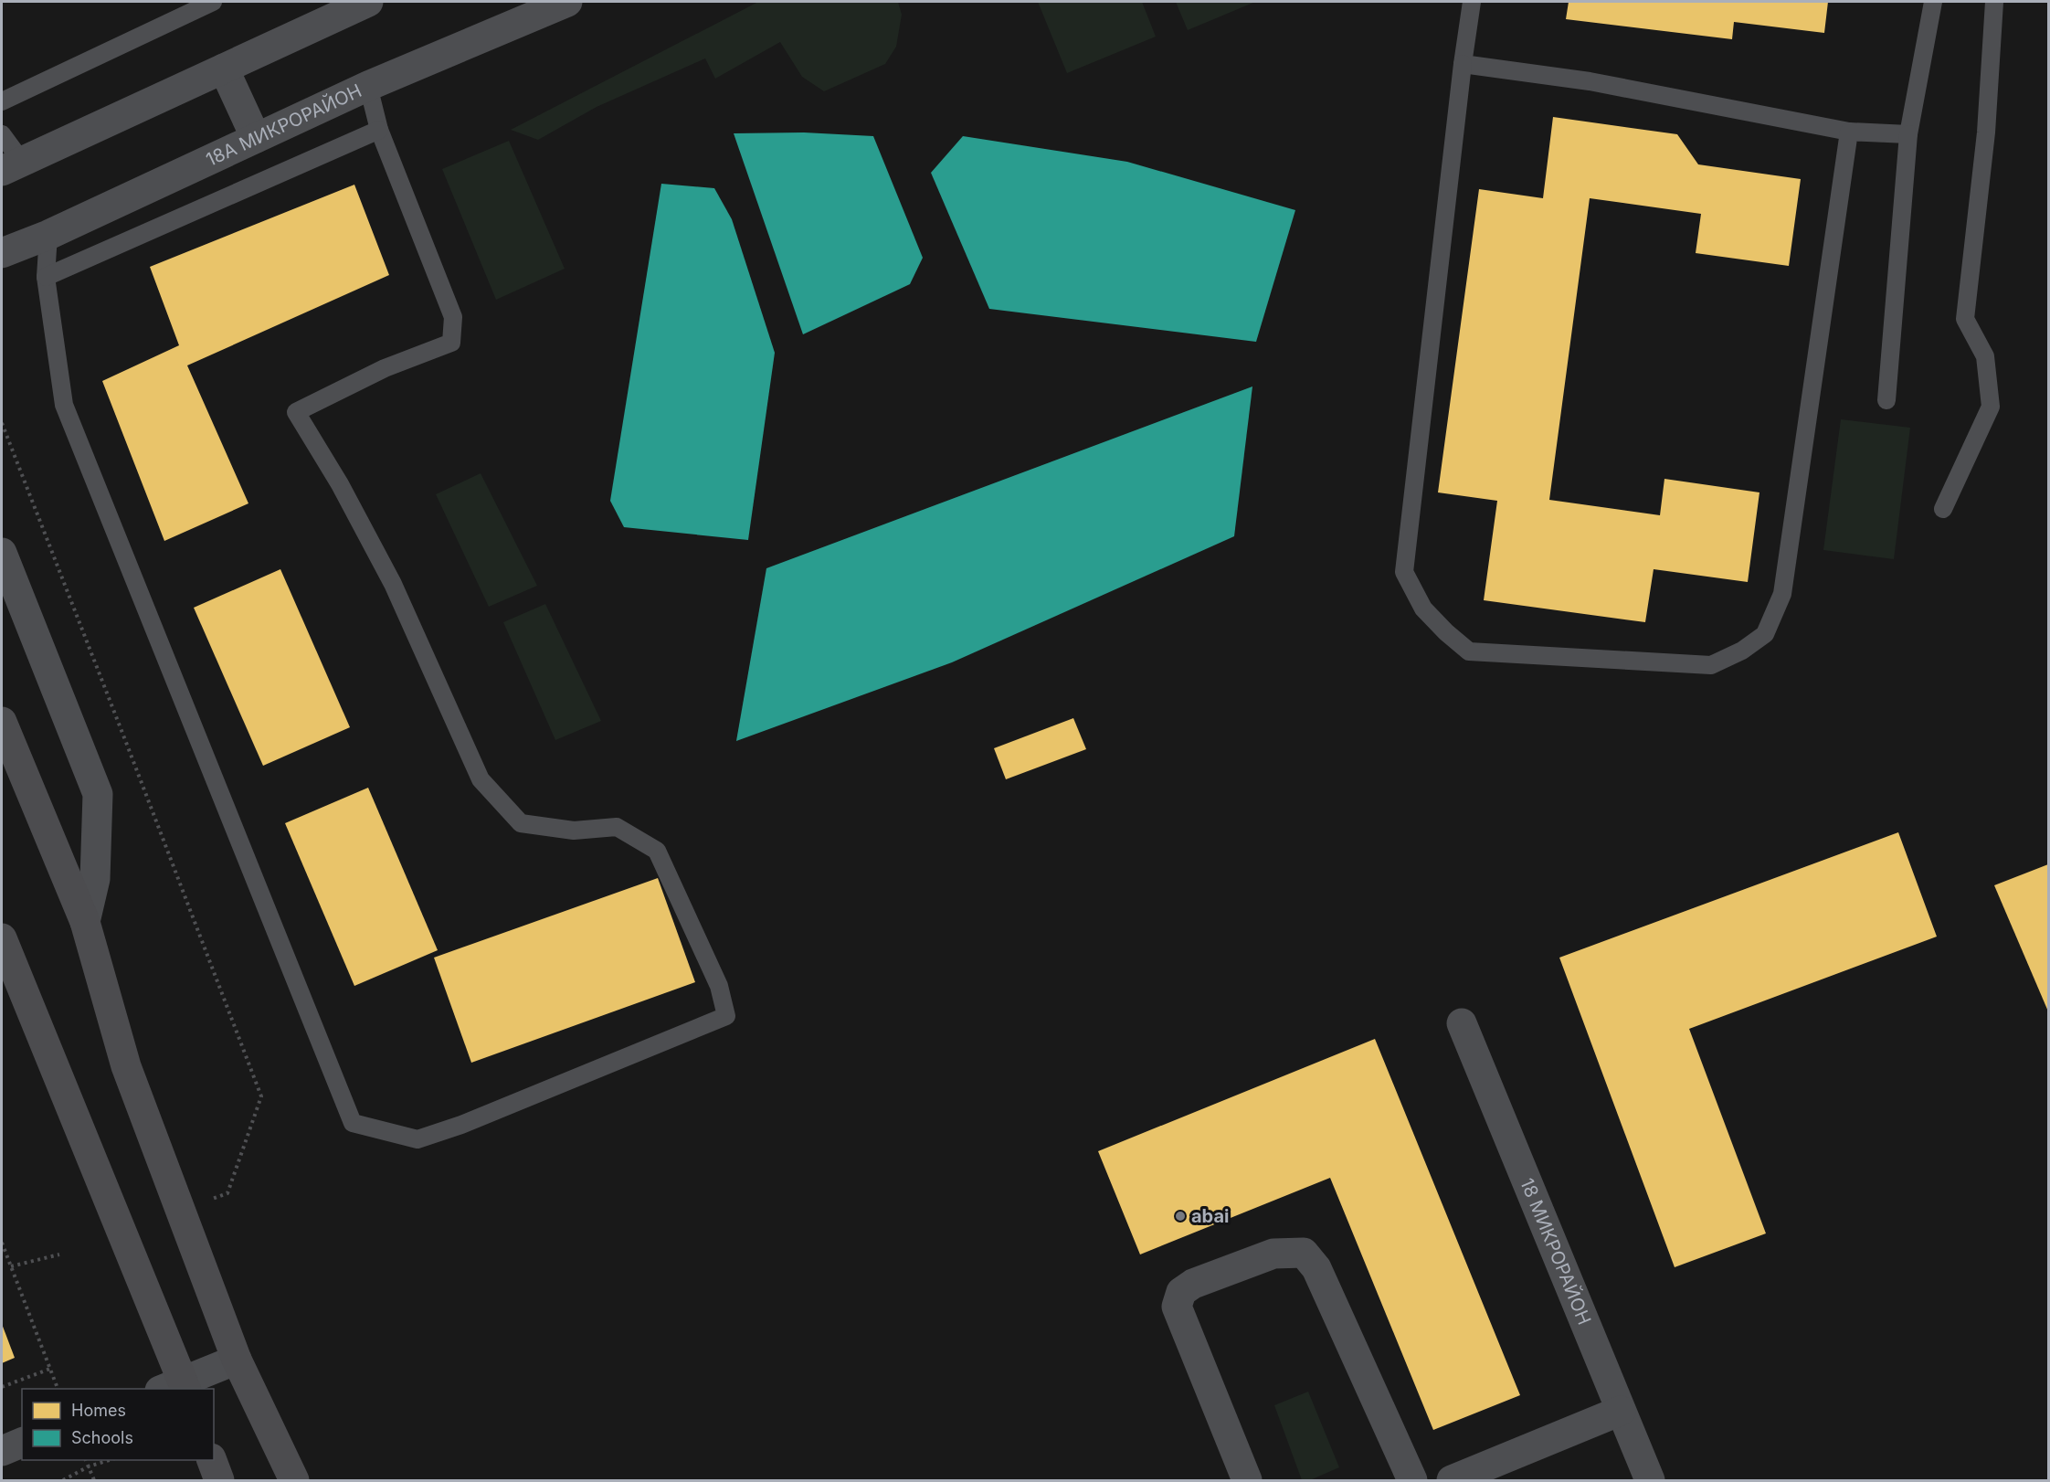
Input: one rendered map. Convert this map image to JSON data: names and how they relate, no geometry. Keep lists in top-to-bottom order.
{
  "streets": {
    "street": ["18А МИКРОРАЙОН", "18 МИКРОРАЙОН"]
  },
  "places": ["abai"],
  "legend": ["Homes", "Schools"]
}
